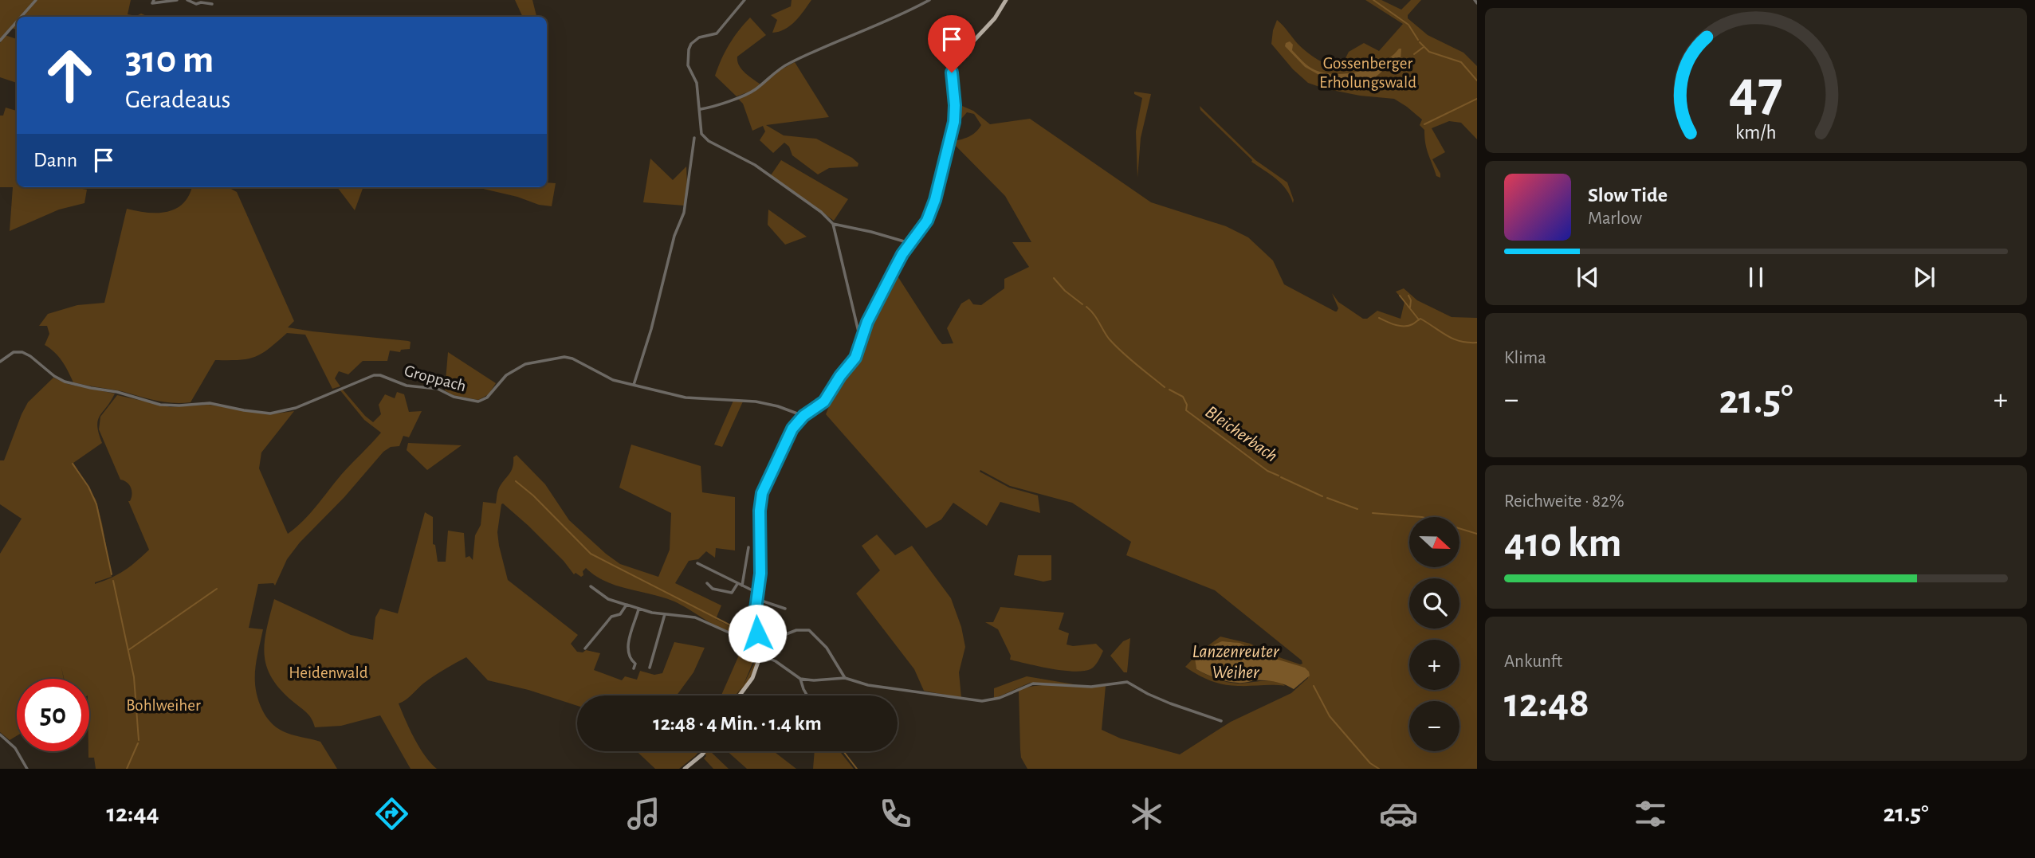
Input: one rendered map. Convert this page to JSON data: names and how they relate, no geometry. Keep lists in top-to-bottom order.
{
  "streets": {
    "street": ["Groppach"]
  },
  "water": ["Bleicherbach", "Lanzenreuter Weiher"],
  "parks": ["Gossenberger Erholungswald", "Heidenwald", "Bohlweiher"],
  "north": "right",
  "page": {
    "turn": ["310 m", "Geradeaus"],
    "then": "Dann",
    "song": ["Slow Tide", "Marlow"],
    "tile": [
      "Klima",
      ["Reichweite · 82%", "410 km"],
      ["Ankunft", "12:48"]
    ],
    "heat": ["−", "21.5°", "+"],
    "map_buttons": ["+", "−"],
    "limit": "50",
    "trip": "12:48 · 4 Min. · 1.4 km",
    "tabs": ["12:44", "21.5°"],
    "gauge": ["47", "km/h"]
  }
}
